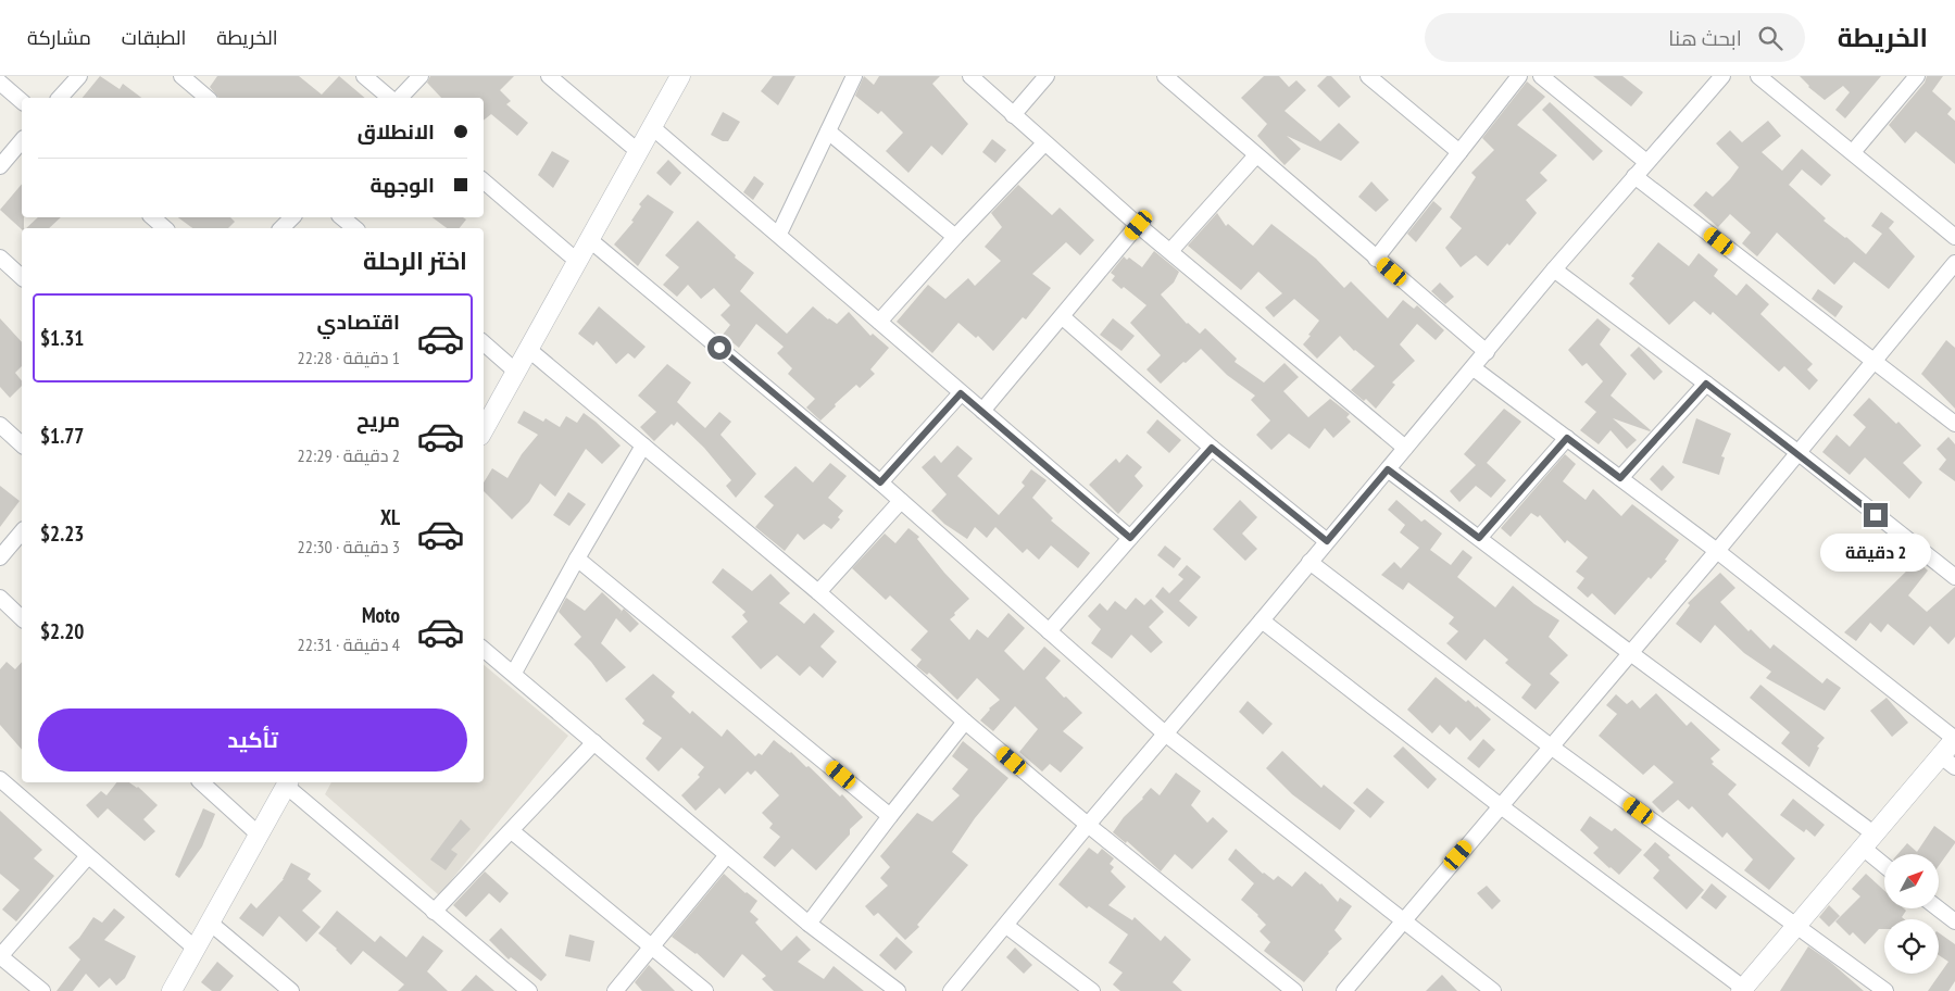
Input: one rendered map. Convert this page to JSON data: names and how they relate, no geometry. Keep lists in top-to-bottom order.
{
  "north": "top right",
  "page": {
    "header": "الخريطة",
    "search": "ابحث هنا",
    "nav": ["الخريطة", "الطبقات", "مشاركة"],
    "banner": ["الانطلاق", "الوجهة"],
    "heading": "اختر الرحلة",
    "list": [
      {
        "name": "اقتصادي",
        "note": "1 دقيقة · 22:28",
        "value": "$1.31"
      },
      {
        "name": "مريح",
        "note": "2 دقيقة · 22:29",
        "value": "$1.77"
      },
      {
        "name": "XL",
        "note": "3 دقيقة · 22:30",
        "value": "$2.23"
      },
      {
        "name": "Moto",
        "note": "4 دقيقة · 22:31",
        "value": "$2.20"
      }
    ],
    "bubble": "2 دقيقة",
    "buttons": "تأكيد"
  }
}
